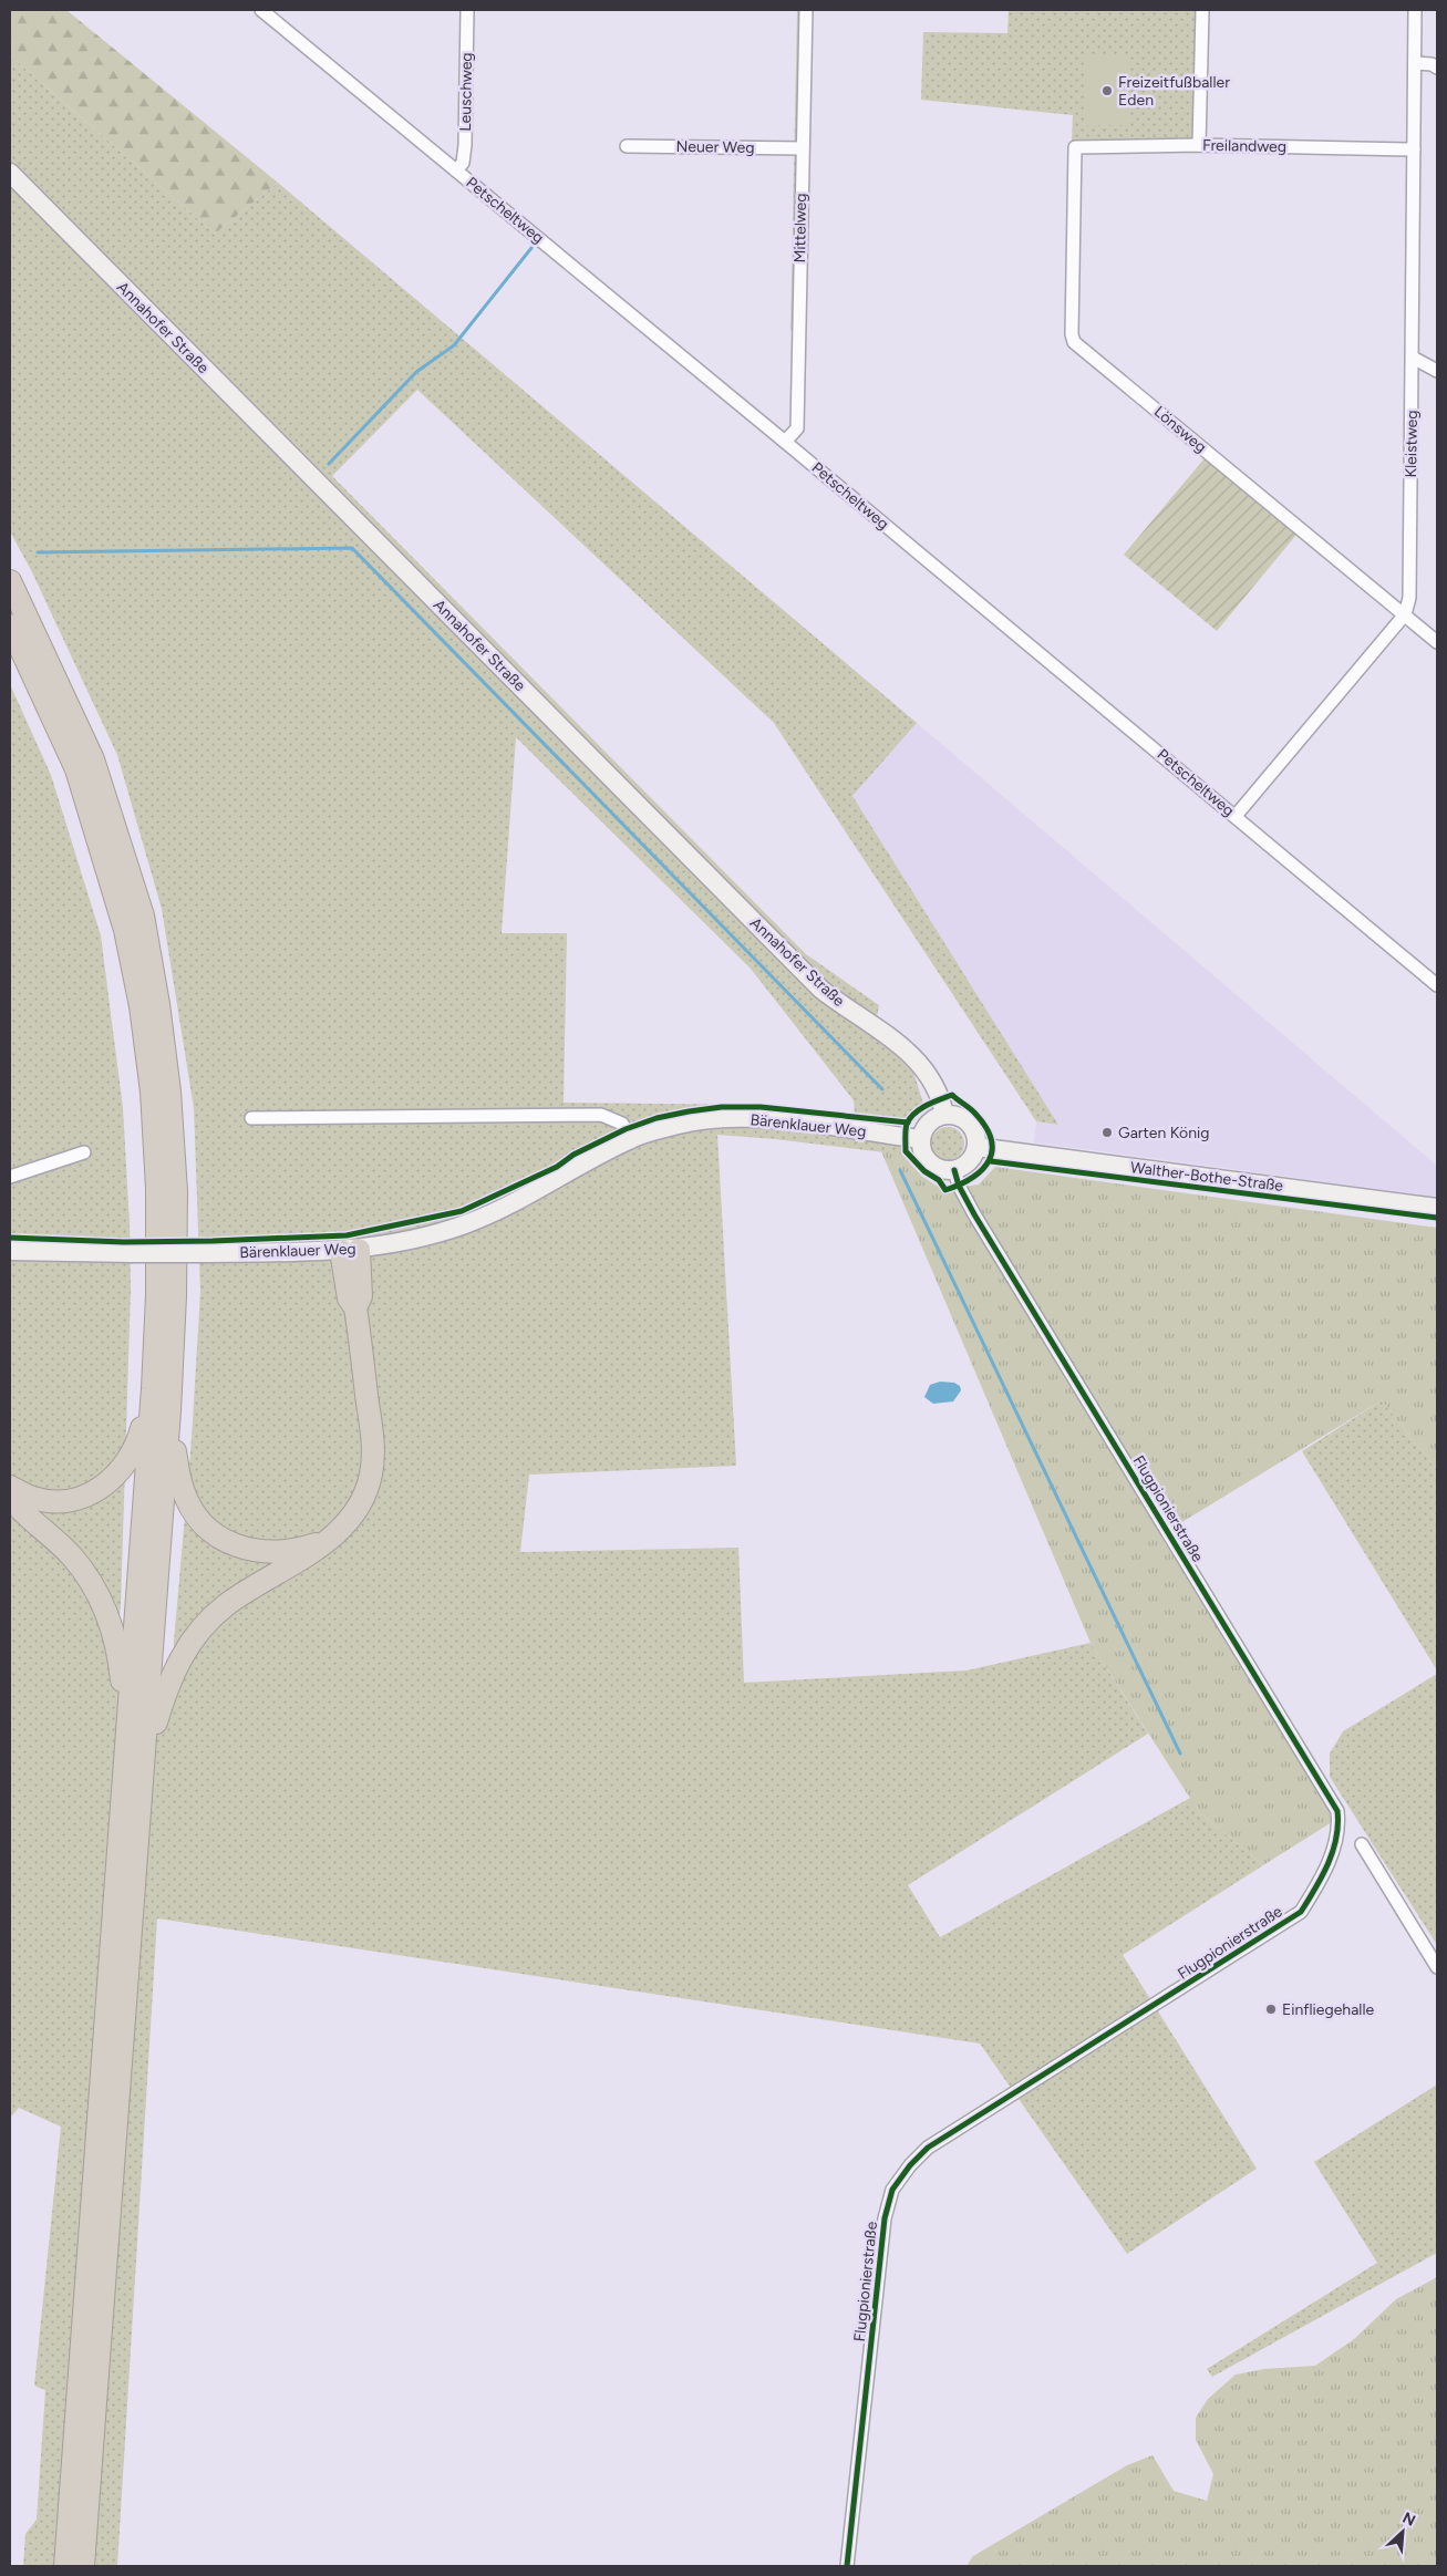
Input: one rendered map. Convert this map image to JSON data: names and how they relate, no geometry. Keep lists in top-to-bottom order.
{
  "streets": {
    "street": [
      "Leuschweg",
      "Freilandweg",
      "Neuer Weg",
      "Petscheltweg",
      "Mittelweg",
      "Annahofer Straße",
      "Lönsweg",
      "Kleistweg",
      "Bärenklauer Weg",
      "Walther-Bothe-Straße",
      "Flugpionierstraße"
    ]
  },
  "crossings": [
    ["Leuschweg", "Petscheltweg"],
    ["Freilandweg", "Lönsweg"],
    ["Freilandweg", "Kleistweg"],
    ["Neuer Weg", "Mittelweg"],
    ["Petscheltweg", "Mittelweg"],
    ["Annahofer Straße", "Bärenklauer Weg"],
    ["Annahofer Straße", "Walther-Bothe-Straße"],
    ["Annahofer Straße", "Flugpionierstraße"],
    ["Lönsweg", "Kleistweg"],
    ["Bärenklauer Weg", "Walther-Bothe-Straße"],
    ["Bärenklauer Weg", "Flugpionierstraße"],
    ["Walther-Bothe-Straße", "Flugpionierstraße"]
  ],
  "places": ["Freizeitfußballer Eden", "Garten König", "Einfliegehalle"],
  "north": "top right"
}
